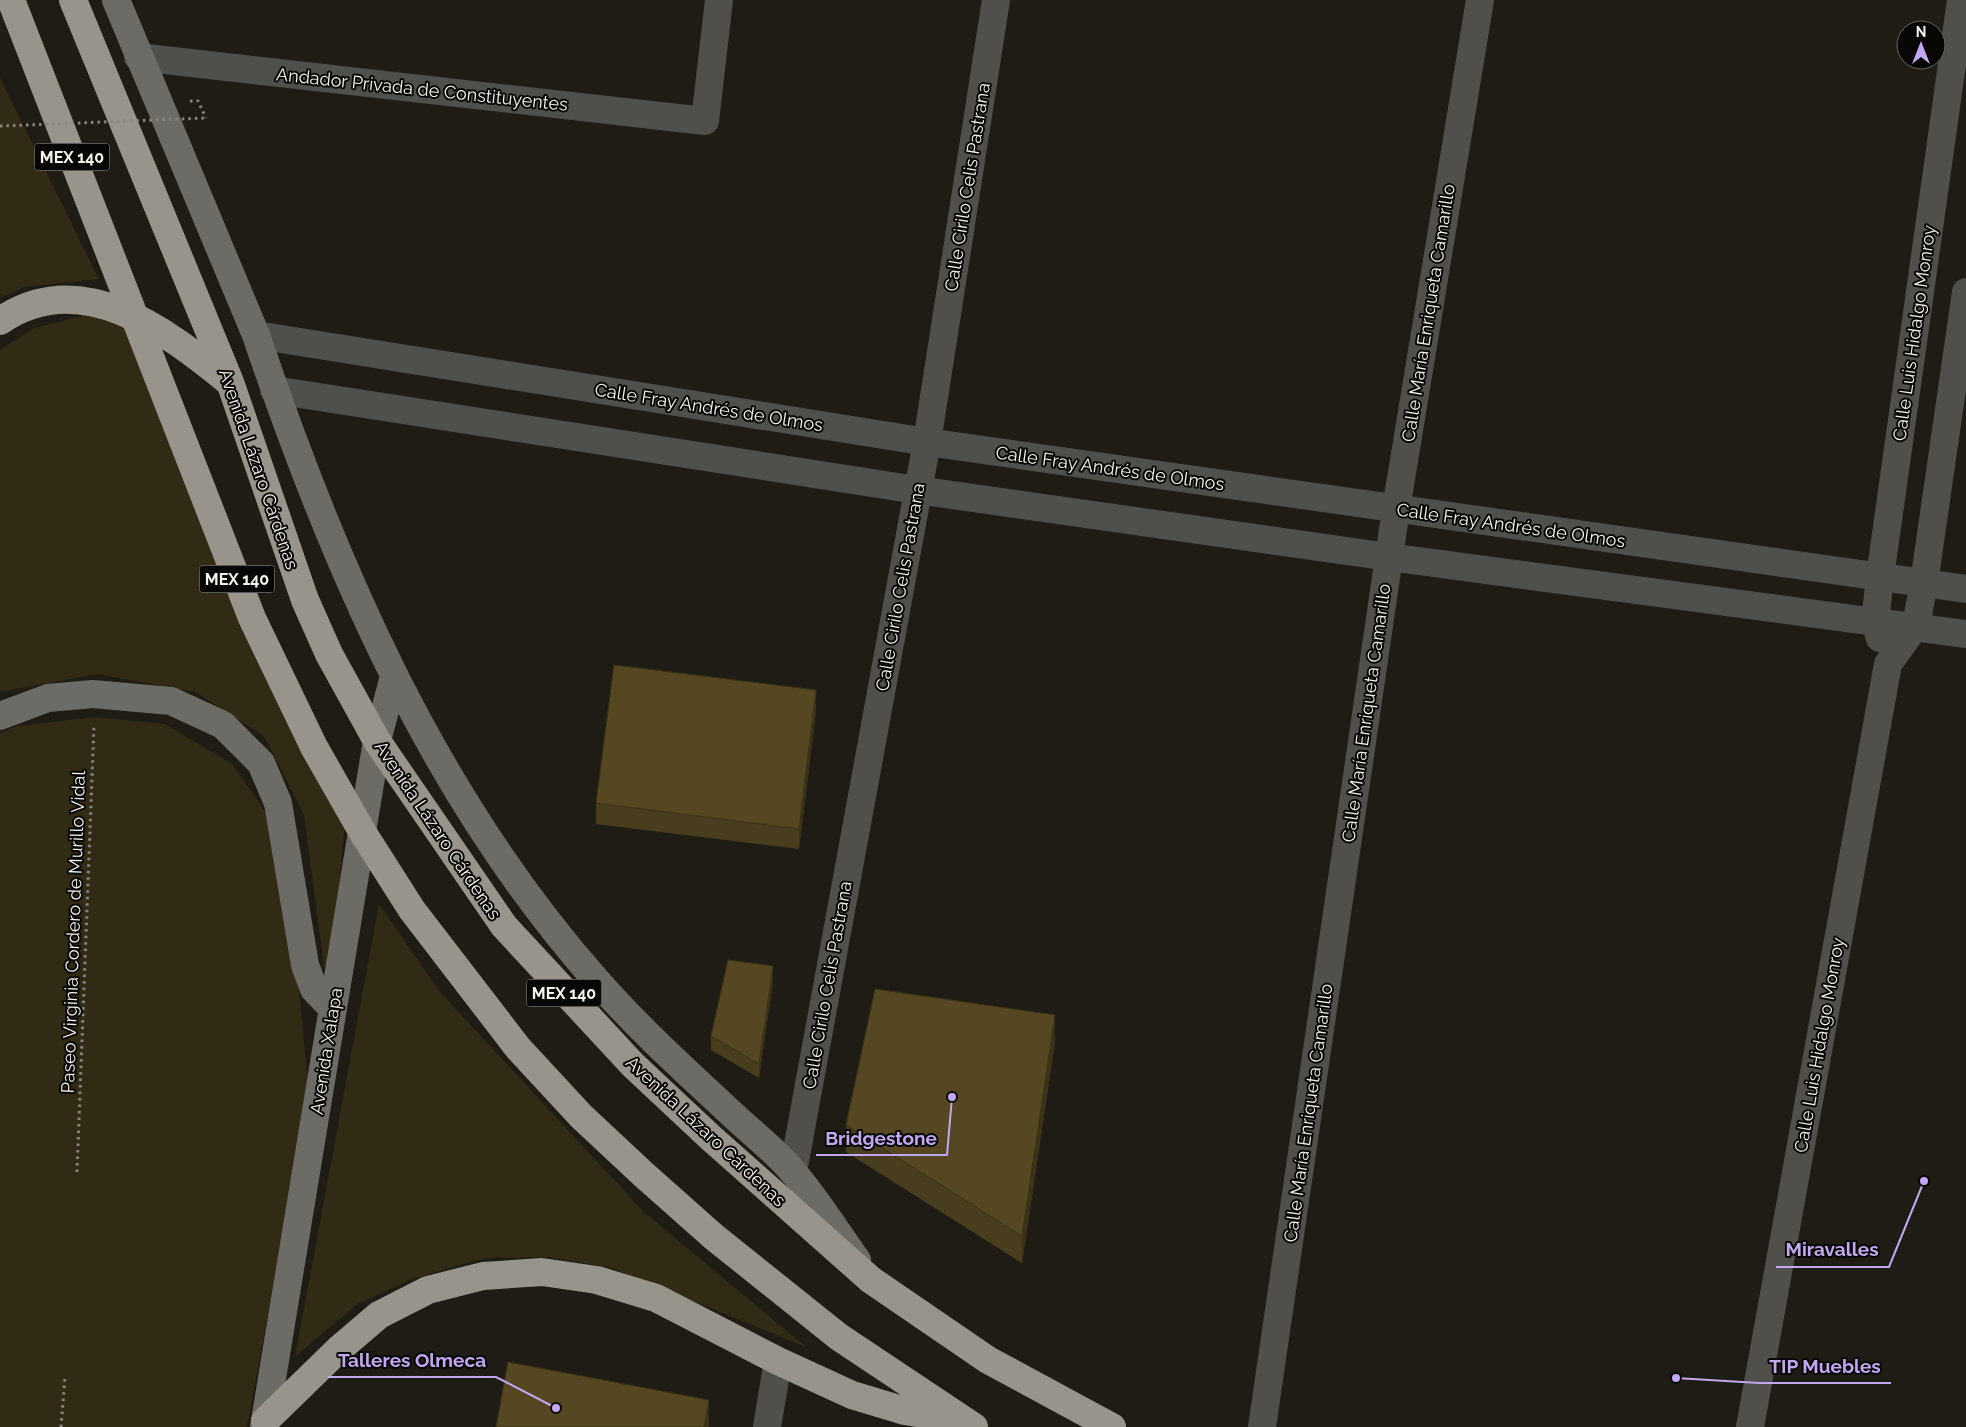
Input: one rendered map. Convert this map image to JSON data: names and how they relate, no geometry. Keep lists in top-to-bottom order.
{
  "streets": {
    "highway": ["MEX 140", "Avenida Lázaro Cárdenas"],
    "main road": ["Avenida Xalapa"],
    "street": [
      "Andador Privada de Constituyentes",
      "Calle Cirilo Celis Pastrana",
      "Calle María Enriqueta Camarillo",
      "Calle Luis Hidalgo Monroy",
      "Calle Fray Andrés de Olmos"
    ],
    "path": ["Paseo Virginia Cordero de Murillo Vidal"]
  },
  "crossings": [
    ["MEX 140", "Avenida Xalapa"],
    ["Calle Cirilo Celis Pastrana", "Calle Fray Andrés de Olmos"],
    ["Calle María Enriqueta Camarillo", "Calle Fray Andrés de Olmos"],
    ["Calle Luis Hidalgo Monroy", "Calle Fray Andrés de Olmos"],
    ["Avenida Lázaro Cárdenas", "Avenida Xalapa"]
  ],
  "places": [
    "Bridgestone",
    "Miravalles",
    "TIP Muebles",
    "Talleres Olmeca"
  ],
  "north": "top"
}
